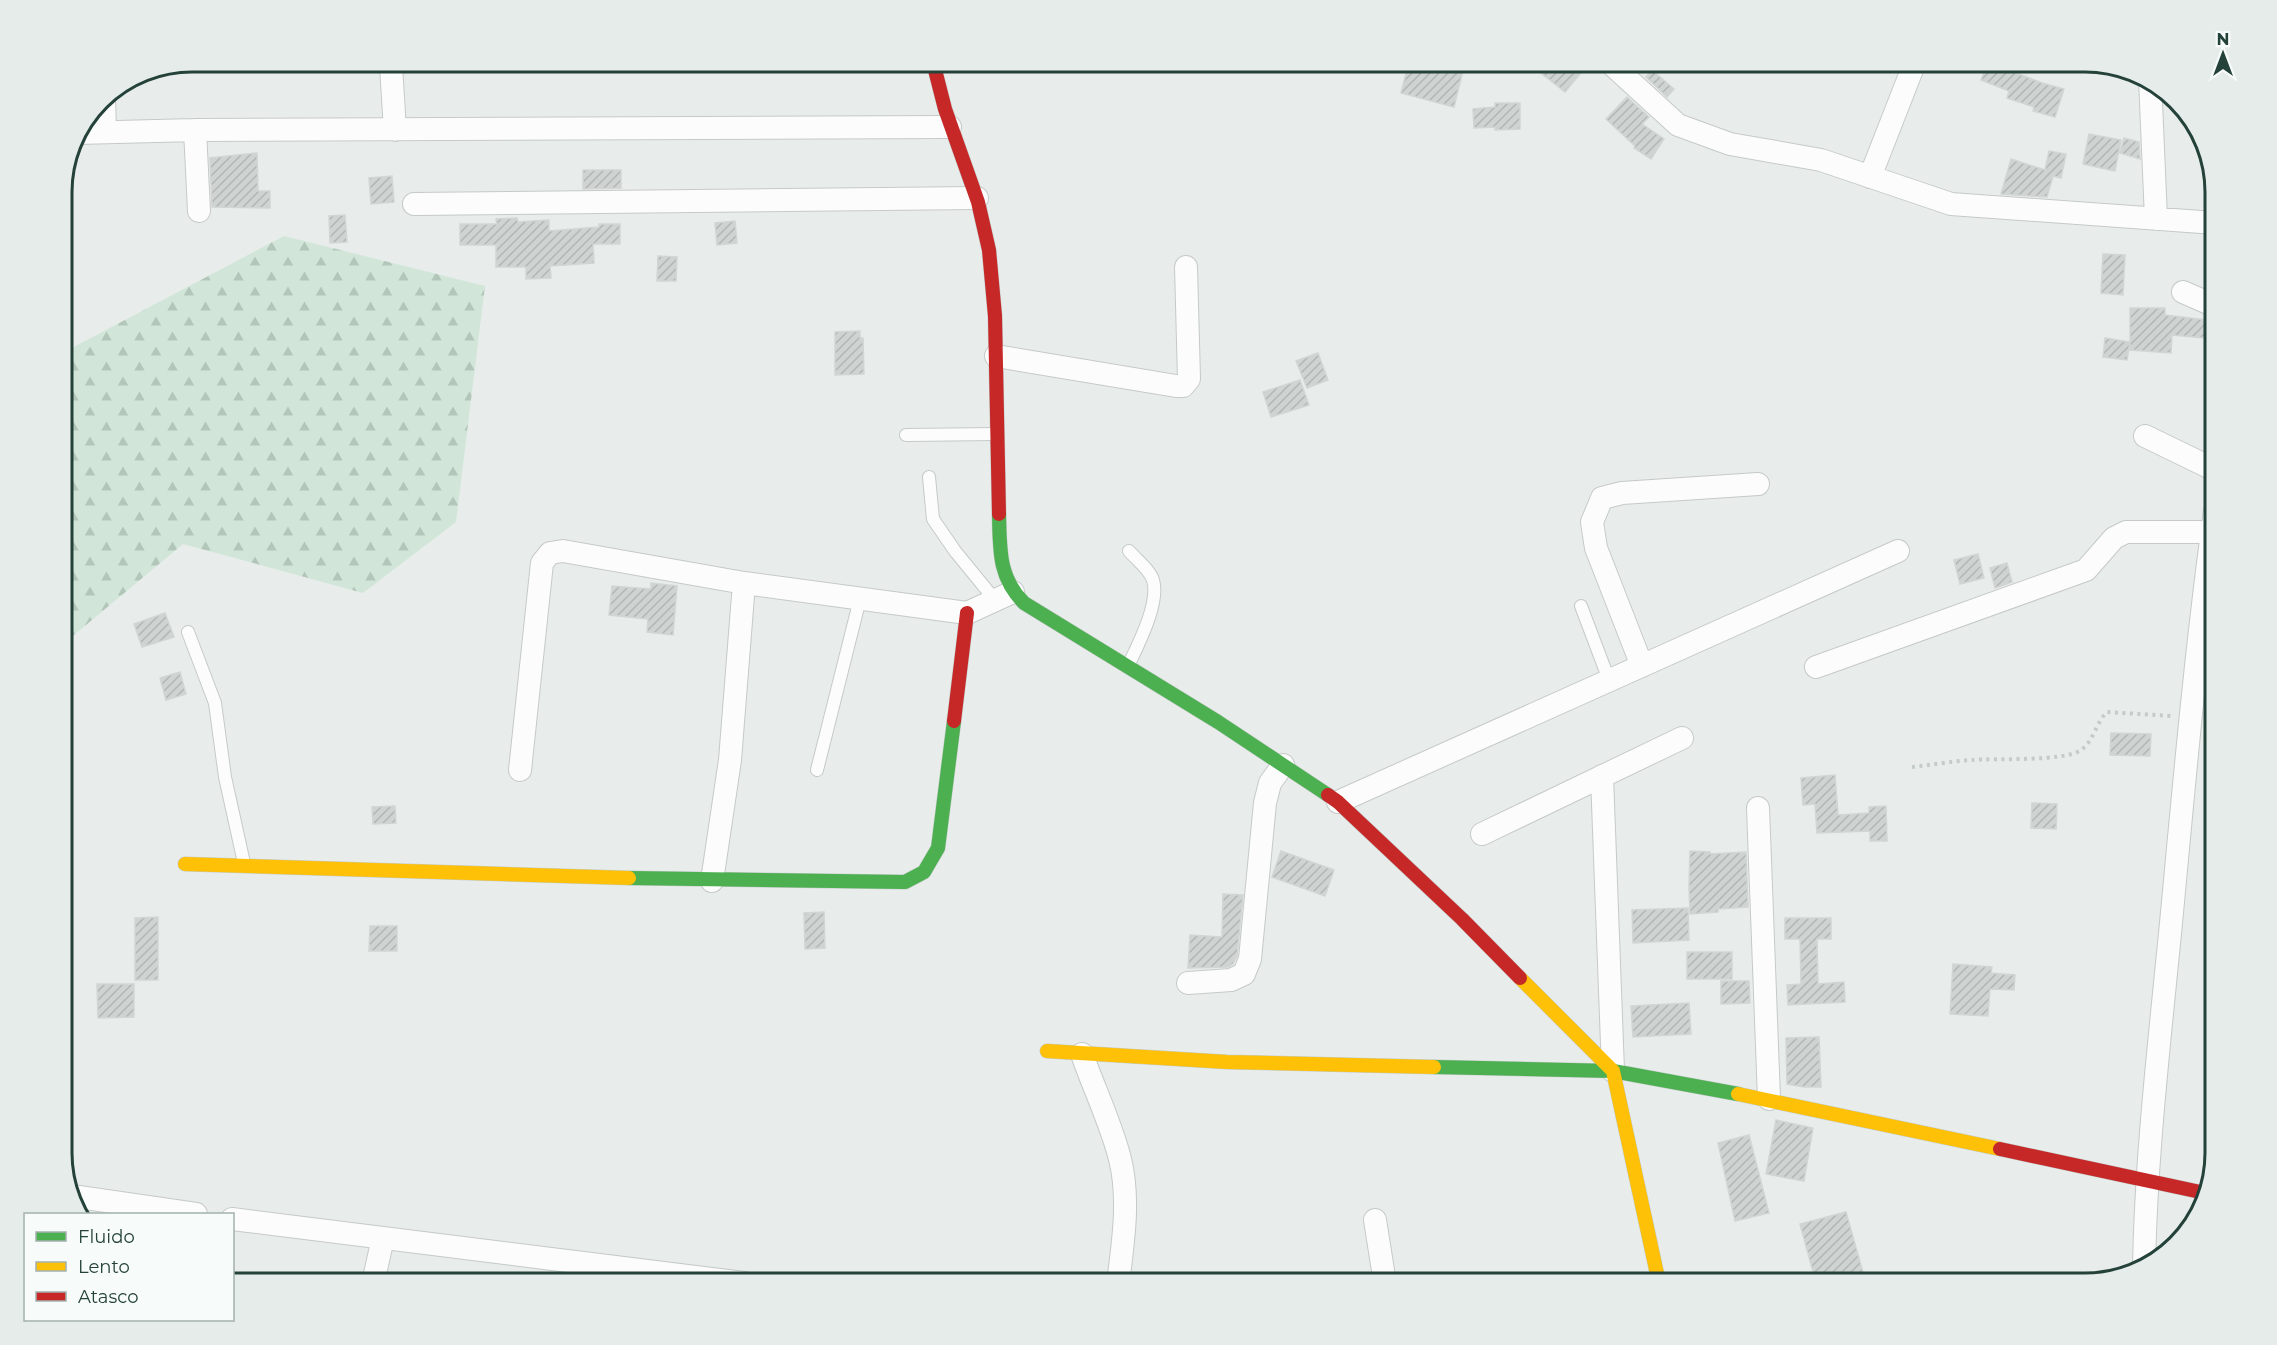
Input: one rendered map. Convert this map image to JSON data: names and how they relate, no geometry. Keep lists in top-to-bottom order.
{
  "legend": ["Fluido", "Lento", "Atasco"],
  "north": "top"
}
